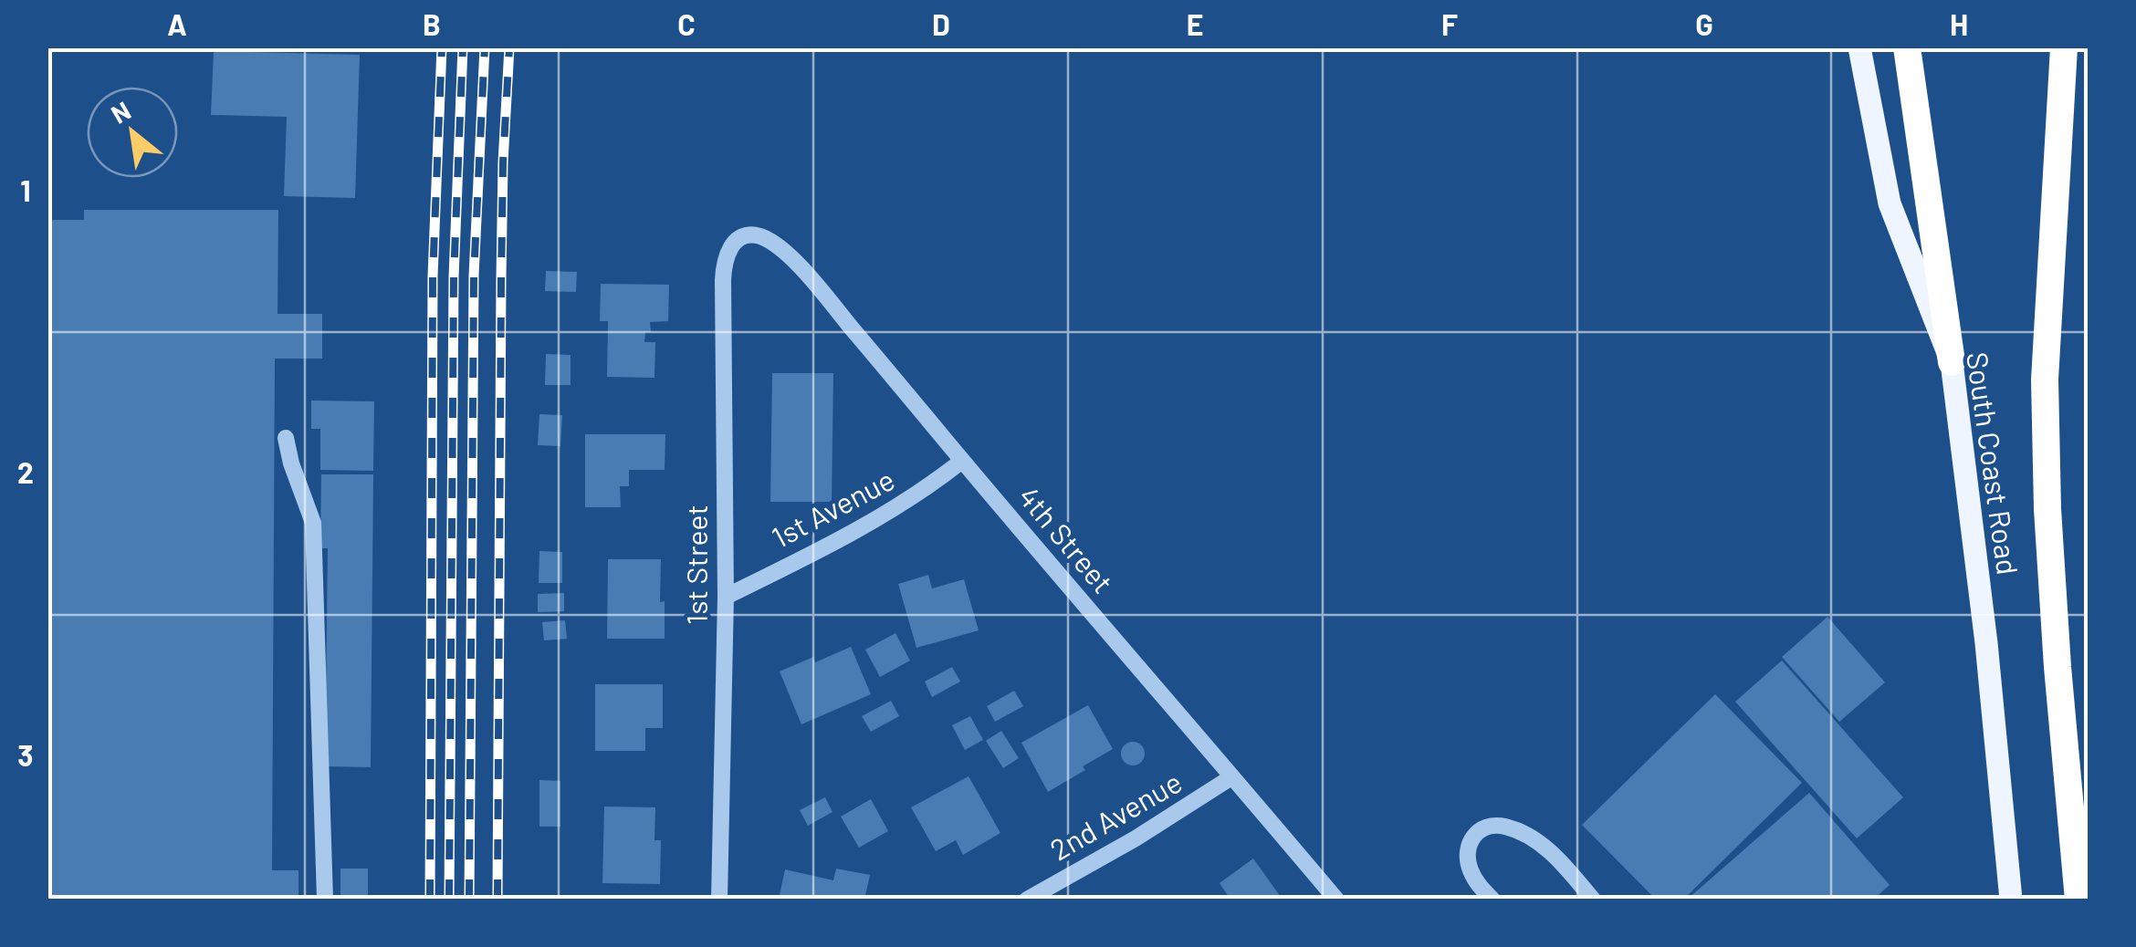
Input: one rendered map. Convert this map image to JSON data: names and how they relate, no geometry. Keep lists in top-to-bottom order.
{
  "streets": {
    "main road": ["South Coast Road"],
    "street": [
      "1st Avenue",
      "4th Street",
      "1st Street",
      "2nd Avenue"
    ]
  },
  "crossings": [
    ["1st Avenue", "4th Street"],
    ["1st Avenue", "1st Street"],
    ["4th Street", "1st Street"],
    ["4th Street", "2nd Avenue"]
  ],
  "north": "top left",
  "grid": {
    "columns": [
      "A",
      "B",
      "C",
      "D",
      "E",
      "F",
      "G",
      "H"
    ],
    "rows": ["1", "2", "3"]
  }
}
